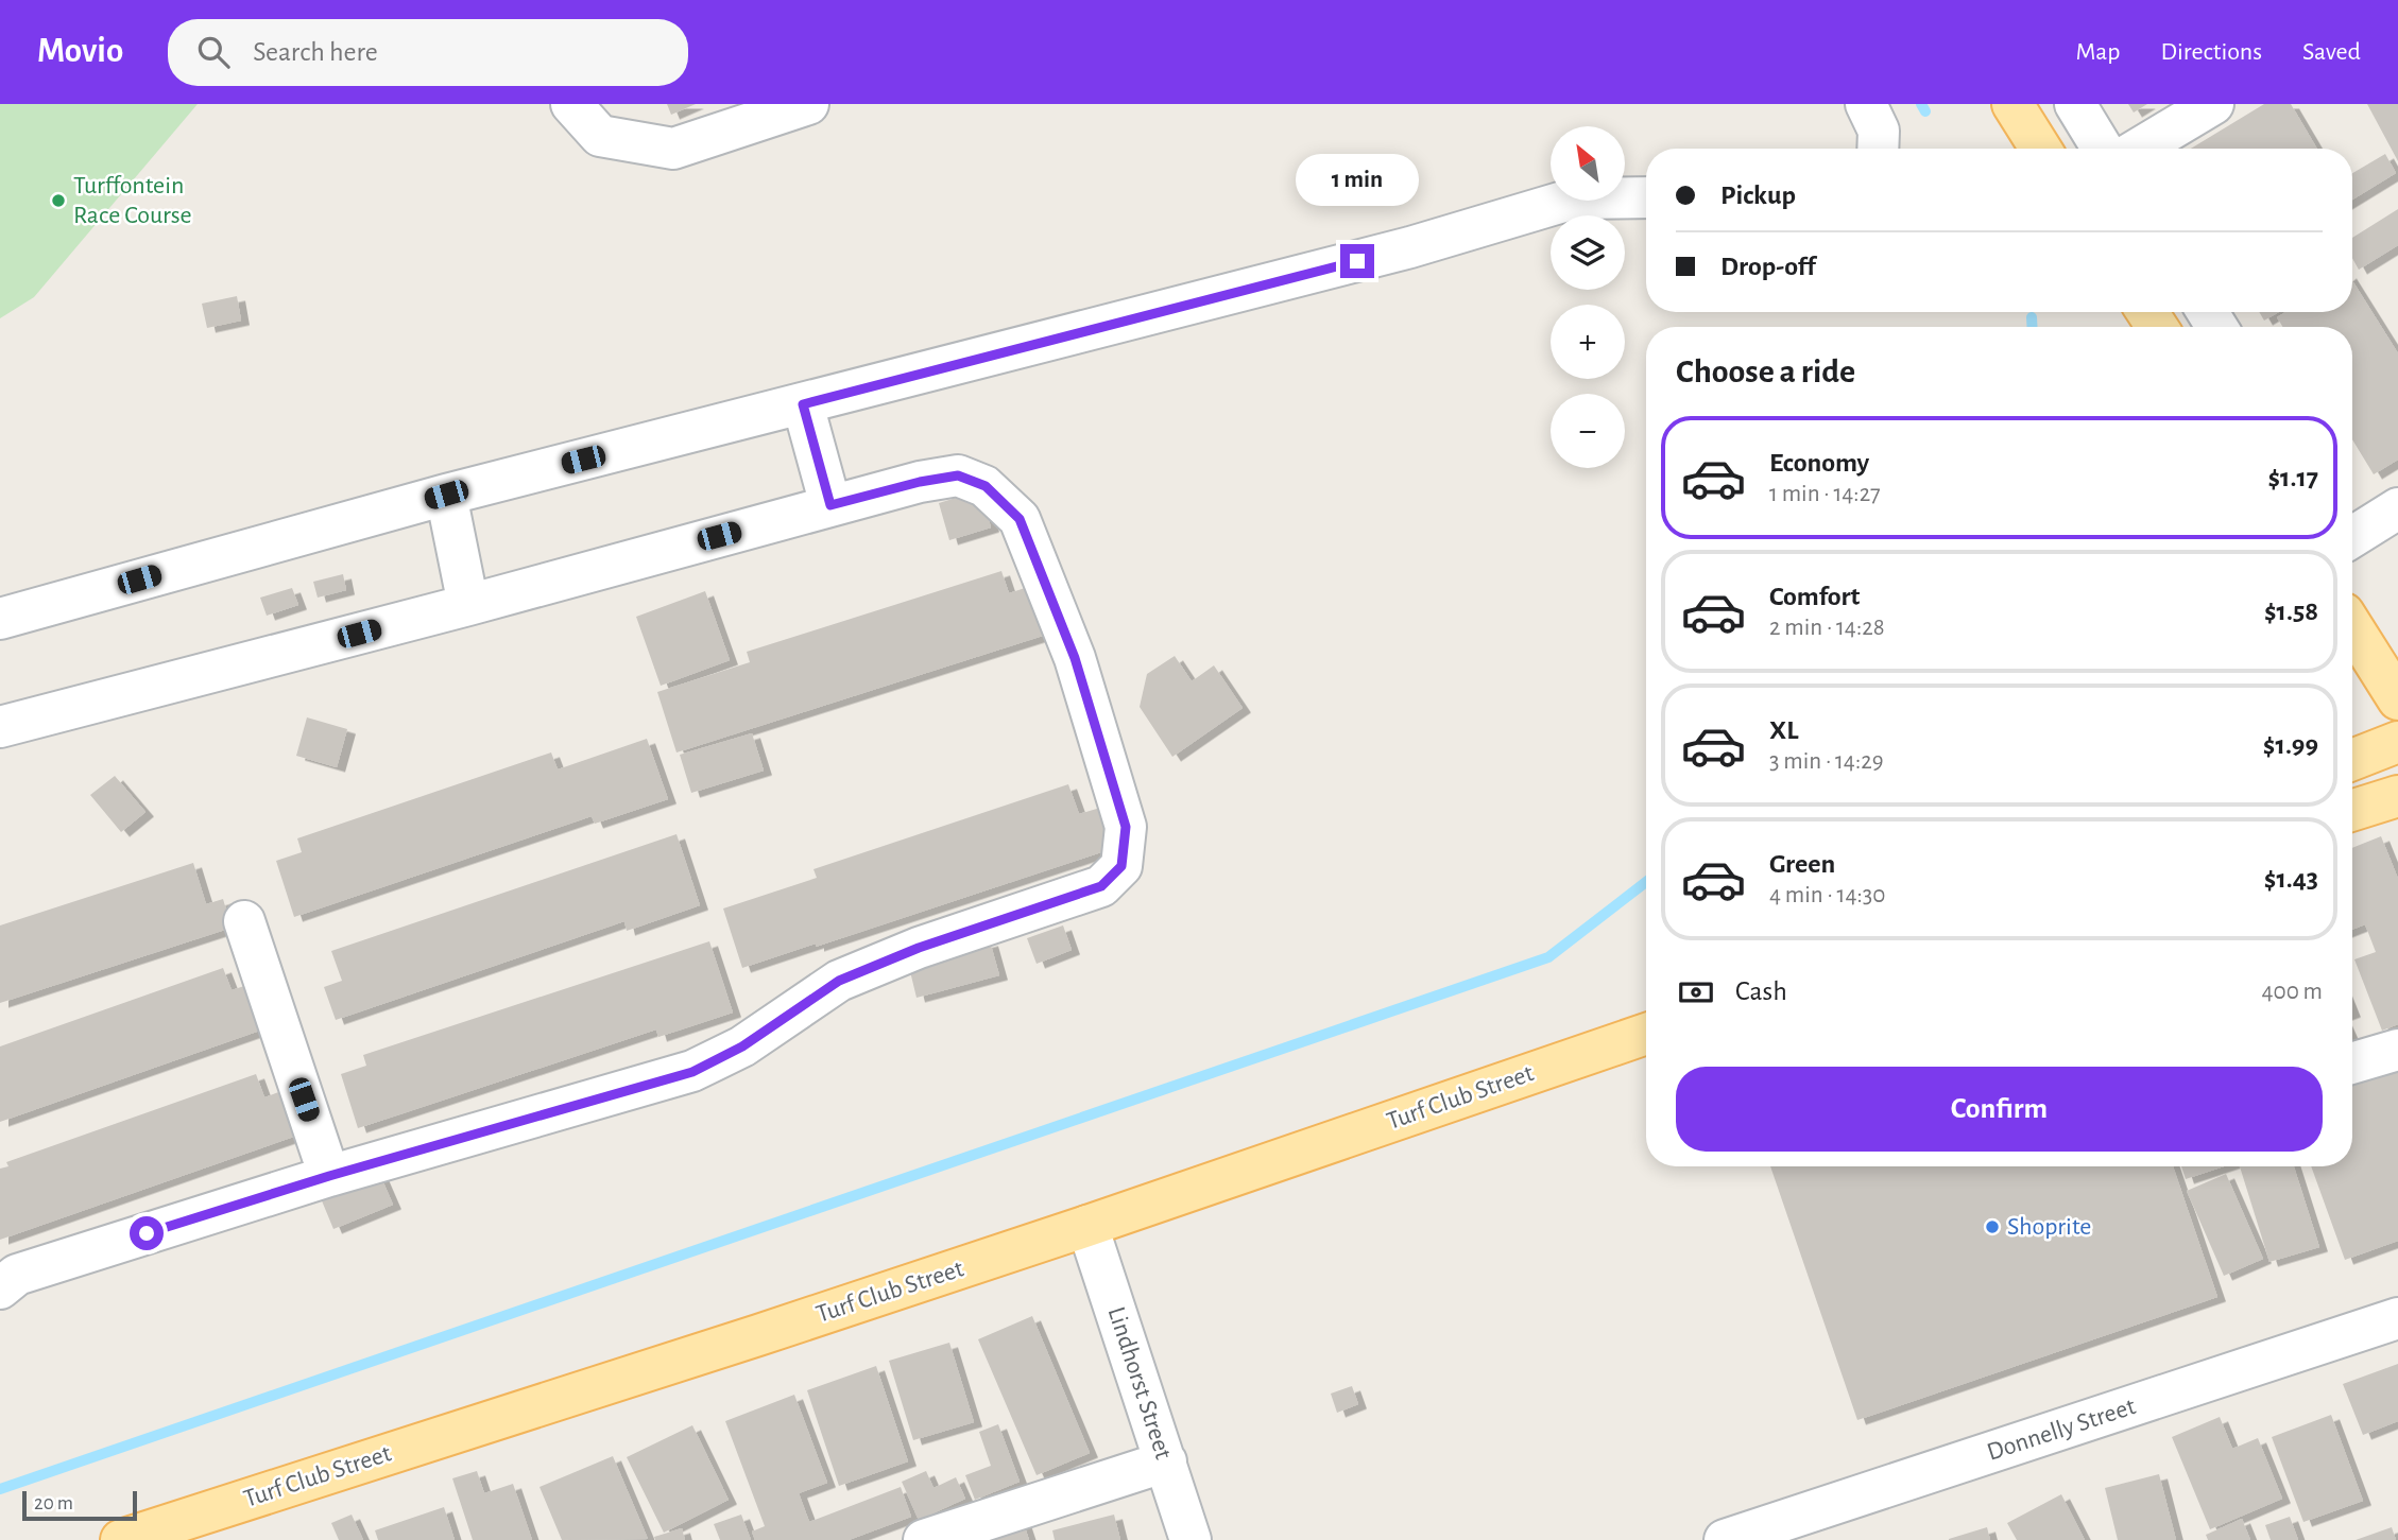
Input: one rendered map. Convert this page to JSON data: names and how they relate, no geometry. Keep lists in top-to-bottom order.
{
  "streets": {
    "main road": ["Turf Club Street"],
    "street": ["Lindhorst Street", "Donnelly Street"]
  },
  "crossings": [
    ["Turf Club Street", "Lindhorst Street"]
  ],
  "places": ["Turffontein Race Course", "Shoprite"],
  "scale_bar": "20 m",
  "north": "top left",
  "page": {
    "header": "Movio",
    "search": "Search here",
    "nav": ["Map", "Directions", "Saved"],
    "map_buttons": ["+", "−"],
    "banner": ["Pickup", "Drop-off"],
    "bubble": "1 min",
    "heading": "Choose a ride",
    "list": [
      {
        "name": "Economy",
        "note": "1 min · 14:27",
        "value": "$1.17"
      },
      {
        "name": "Comfort",
        "note": "2 min · 14:28",
        "value": "$1.58"
      },
      {
        "name": "XL",
        "note": "3 min · 14:29",
        "value": "$1.99"
      },
      {
        "name": "Green",
        "note": "4 min · 14:30",
        "value": "$1.43"
      }
    ],
    "pay": ["Cash", "400 m"],
    "buttons": "Confirm",
    "scale": "20 m"
  }
}
